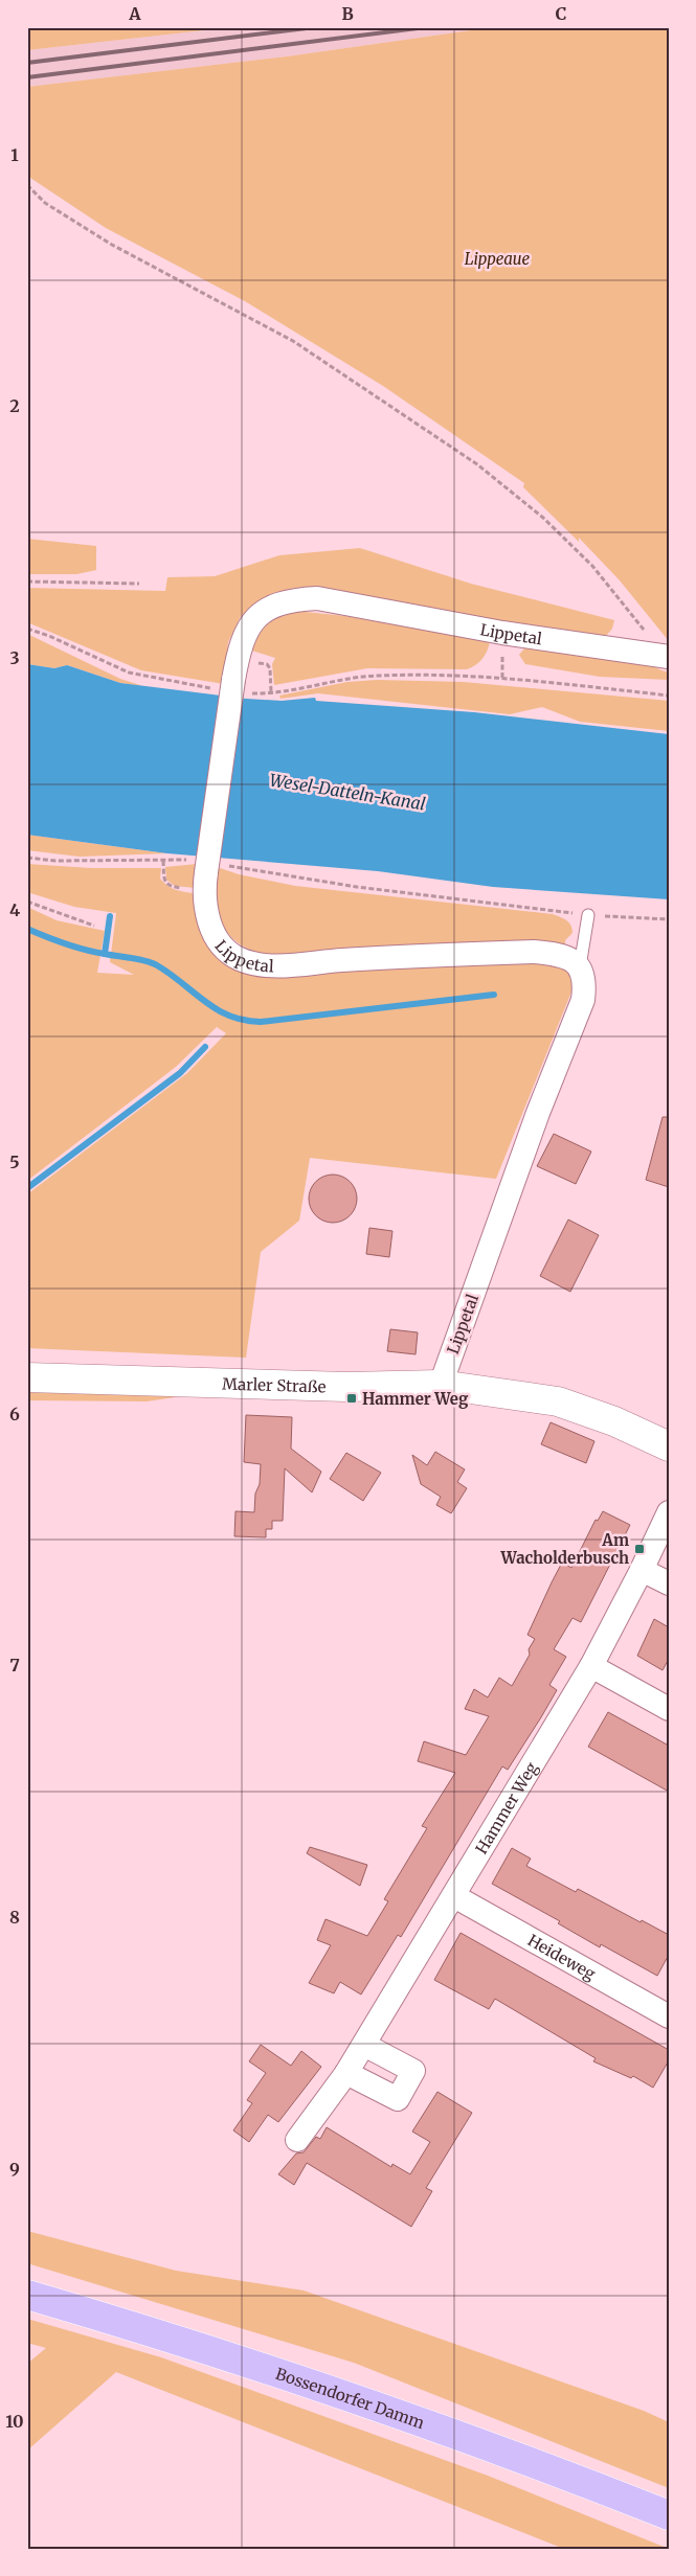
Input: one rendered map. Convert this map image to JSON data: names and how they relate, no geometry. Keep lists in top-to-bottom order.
{
  "streets": {
    "highway": ["Bossendorfer Damm"],
    "main road": ["Marler Straße"],
    "street": ["Lippetal", "Hammer Weg", "Heideweg"]
  },
  "crossings": [
    ["Lippetal", "Marler Straße"],
    ["Hammer Weg", "Heideweg"]
  ],
  "water": ["Wesel-Datteln-Kanal"],
  "parks": ["Lippeaue"],
  "places": {
    "transit": ["Hammer Weg", "Am Wacholderbusch"]
  },
  "grid": {
    "columns": ["A", "B", "C"],
    "rows": [
      "1",
      "2",
      "3",
      "4",
      "5",
      "6",
      "7",
      "8",
      "9",
      "10"
    ]
  }
}
